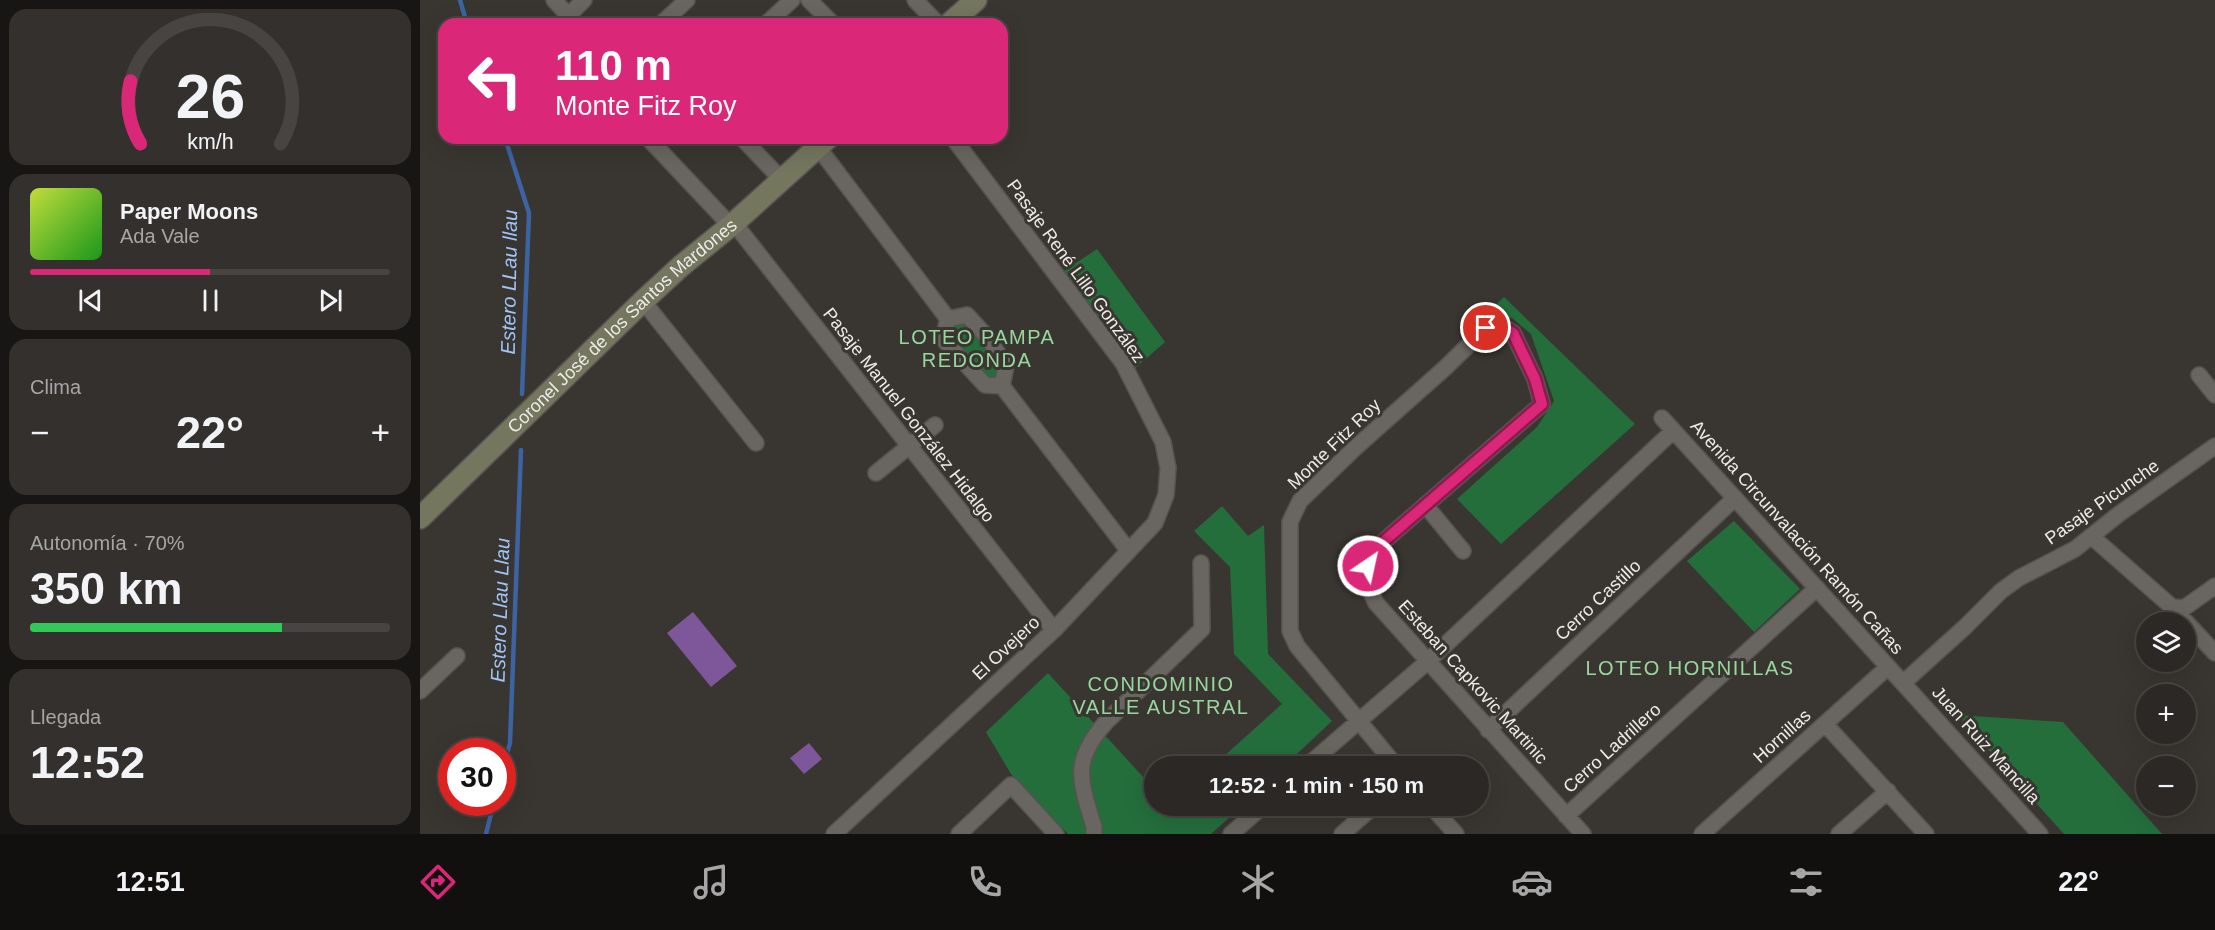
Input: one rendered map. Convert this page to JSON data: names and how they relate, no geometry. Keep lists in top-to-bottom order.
{
  "streets": {
    "street": [
      "Pasaje René Lillo González",
      "Coronel José de los Santos Mardones",
      "Pasaje Manuel González Hidalgo",
      "Monte Fitz Roy",
      "Pasaje Picunche",
      "Avenida Circunvalación Ramón Cañas",
      "Cerro Castillo",
      "El Ovejero",
      "Esteban Capkovic Martinic",
      "Hornillas",
      "Juan Ruiz Mancilla",
      "Cerro Ladrillero"
    ]
  },
  "crossings": [
    ["Pasaje René Lillo González", "El Ovejero"],
    ["Coronel José de los Santos Mardones", "Pasaje Manuel González Hidalgo"],
    ["Pasaje Manuel González Hidalgo", "El Ovejero"],
    ["Monte Fitz Roy", "Esteban Capkovic Martinic"],
    ["Pasaje Picunche", "Avenida Circunvalación Ramón Cañas"],
    ["Pasaje Picunche", "Juan Ruiz Mancilla"],
    ["Avenida Circunvalación Ramón Cañas", "Cerro Castillo"],
    ["Avenida Circunvalación Ramón Cañas", "Hornillas"],
    ["Avenida Circunvalación Ramón Cañas", "Juan Ruiz Mancilla"],
    ["Avenida Circunvalación Ramón Cañas", "Cerro Ladrillero"],
    ["Cerro Castillo", "Esteban Capkovic Martinic"],
    ["Esteban Capkovic Martinic", "Cerro Ladrillero"]
  ],
  "districts": ["LOTEO PAMPA REDONDA", "LOTEO HORNILLAS", "CONDOMINIO VALLE AUSTRAL"],
  "water": ["Estero LLau llau", "Estero Llau Llau"],
  "page": {
    "turn": ["110 m", "Monte Fitz Roy"],
    "song": ["Paper Moons", "Ada Vale"],
    "tile": [
      "Clima",
      ["Autonomía · 70%", "350 km"],
      ["Llegada", "12:52"]
    ],
    "heat": ["−", "22°", "+"],
    "map_buttons": ["+", "−"],
    "limit": "30",
    "trip": "12:52 · 1 min · 150 m",
    "tabs": ["12:51", "22°"],
    "gauge": ["26", "km/h"]
  }
}
